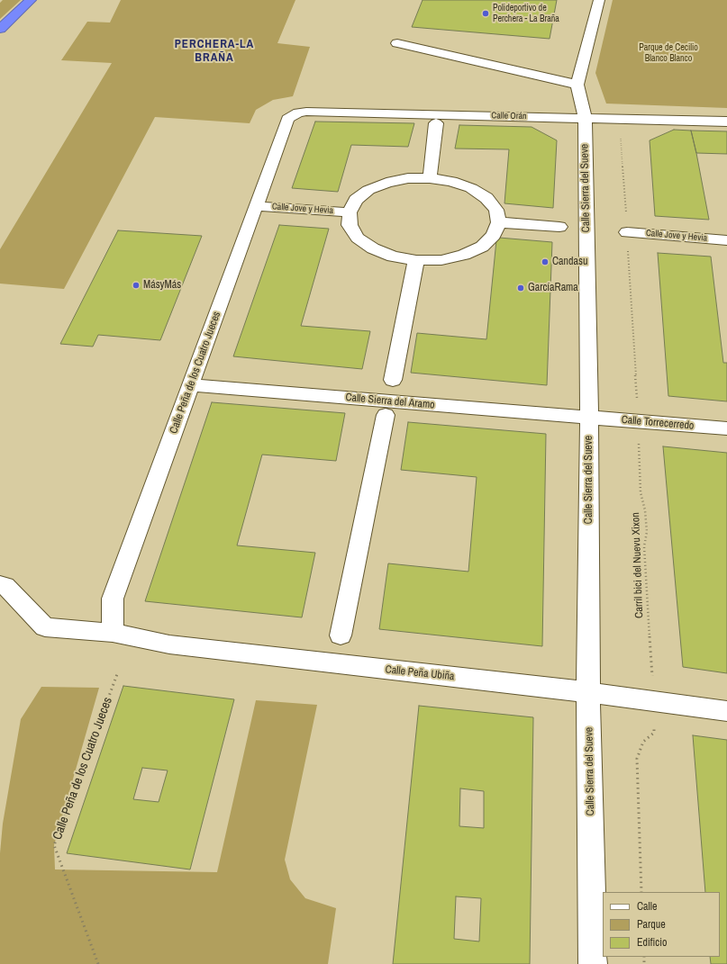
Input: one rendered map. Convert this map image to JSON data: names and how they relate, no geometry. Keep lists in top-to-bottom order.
{
  "streets": {
    "street": [
      "Calle Orán",
      "Calle Sierra del Sueve",
      "Calle Jove y Hevia",
      "Calle Peña de los Cuatro Jueces",
      "Calle Sierra del Aramo",
      "Calle Torrecerredo",
      "Calle Peña Ubiña"
    ],
    "path": ["Carril bici del Nuevu Xixon"]
  },
  "crossings": [
    ["Calle Orán", "Calle Sierra del Sueve"],
    ["Calle Orán", "Calle Peña de los Cuatro Jueces"],
    ["Calle Sierra del Sueve", "Calle Sierra del Aramo"],
    ["Calle Sierra del Sueve", "Calle Torrecerredo"],
    ["Calle Sierra del Sueve", "Calle Peña Ubiña"],
    ["Calle Jove y Hevia", "Calle Peña de los Cuatro Jueces"],
    ["Calle Jove y Hevia", "Carril bici del Nuevu Xixon"],
    ["Calle Peña de los Cuatro Jueces", "Calle Sierra del Aramo"],
    ["Calle Peña de los Cuatro Jueces", "Calle Peña Ubiña"],
    ["Calle Sierra del Aramo", "Calle Torrecerredo"],
    ["Calle Torrecerredo", "Carril bici del Nuevu Xixon"],
    ["Carril bici del Nuevu Xixon", "Calle Peña Ubiña"]
  ],
  "districts": ["PERCHERA-LA BRAÑA"],
  "parks": ["Parque de Cecilio Blanco Blanco"],
  "places": [
    "Polideportivo de Perchera - La Braña",
    "Candasu",
    "MásyMás",
    "GarcíaRama"
  ],
  "legend": ["Calle", "Parque", "Edificio"]
}
